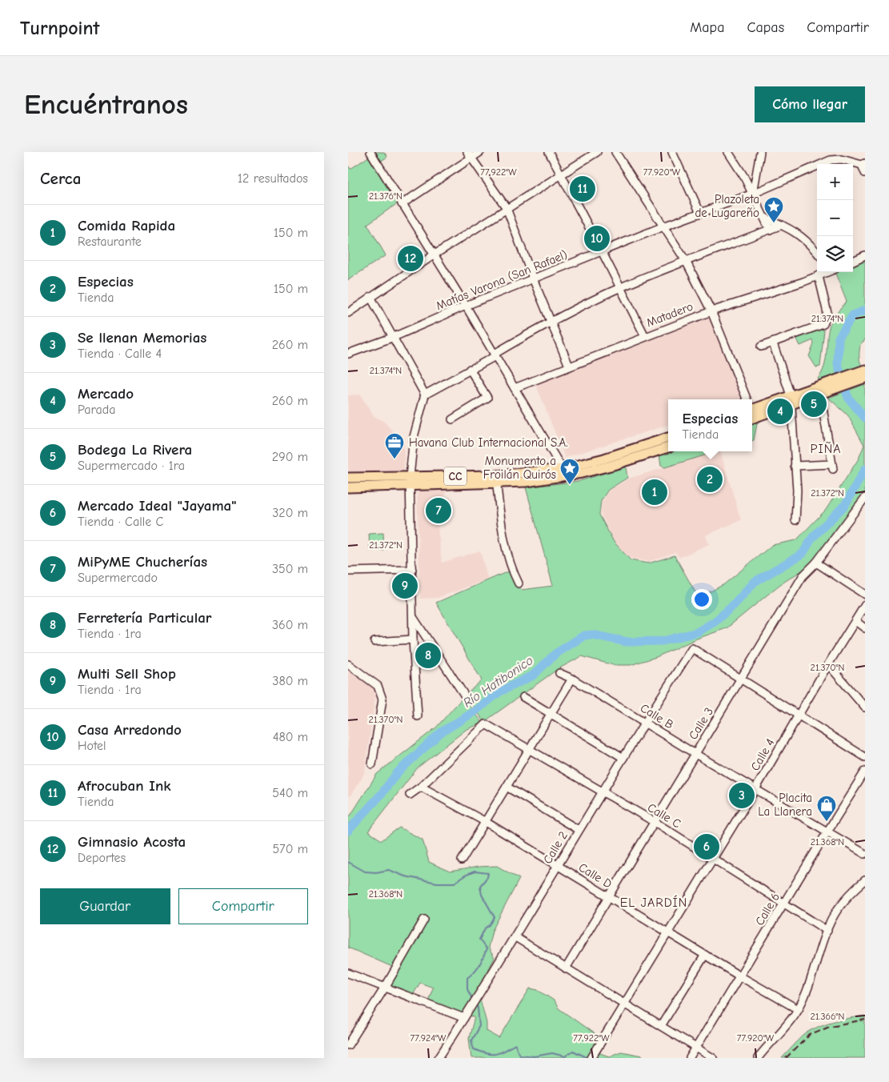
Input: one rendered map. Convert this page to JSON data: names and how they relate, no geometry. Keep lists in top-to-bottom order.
{
  "streets": {
    "main road": ["CC"],
    "street": [
      "Matías Varona (San Rafael)",
      "Matadero",
      "Calle B",
      "Calle 3",
      "Calle 4",
      "Calle C",
      "Calle 2",
      "Calle D",
      "Calle 6"
    ]
  },
  "crossings": [
    ["Calle B", "Calle 3"],
    ["Calle B", "Calle 4"],
    ["Calle B", "Calle 2"],
    ["Calle B", "Calle 6"],
    ["Calle 3", "Calle C"],
    ["Calle 3", "Calle 2"],
    ["Calle 3", "Calle D"],
    ["Calle 4", "Calle C"],
    ["Calle 4", "Calle D"],
    ["Calle C", "Calle 2"],
    ["Calle C", "Calle D"],
    ["Calle C", "Calle 6"],
    ["Calle 2", "Calle D"],
    ["Calle D", "Calle 6"]
  ],
  "districts": ["PIÑA", "EL JARDÍN"],
  "water": ["Río Hatibonico"],
  "places": {
    "place": ["Plazoleta de Lugareño", "Monumento a Froilán Quirós"],
    "office": ["Havana Club Internacional S.A."],
    "shop": ["Placita La Llanera"]
  },
  "page": {
    "header": "Turnpoint",
    "nav": ["Mapa", "Capas", "Compartir"],
    "buttons": [
      "Cómo llegar",
      ["Guardar", "Compartir"]
    ],
    "title": "Encuéntranos",
    "heading": ["Cerca", "12 resultados"],
    "map_buttons": ["+", "−"],
    "pins": [
      "11",
      "10",
      "12",
      "5",
      "4",
      "2",
      "1",
      "7",
      "9",
      "8",
      "3",
      "6"
    ],
    "list": [
      {
        "mark": "1",
        "name": "Comida Rapida",
        "note": "Restaurante",
        "value": "150 m"
      },
      {
        "mark": "2",
        "name": "Especias",
        "note": "Tienda",
        "value": "150 m"
      },
      {
        "mark": "3",
        "name": "Se llenan Memorias",
        "note": "Tienda · Calle 4",
        "value": "260 m"
      },
      {
        "mark": "4",
        "name": "Mercado",
        "note": "Parada",
        "value": "260 m"
      },
      {
        "mark": "5",
        "name": "Bodega La Rivera",
        "note": "Supermercado · 1ra",
        "value": "290 m"
      },
      {
        "mark": "6",
        "name": "Mercado Ideal \"Jayama\"",
        "note": "Tienda · Calle C",
        "value": "320 m"
      },
      {
        "mark": "7",
        "name": "MiPyME Chucherías",
        "note": "Supermercado",
        "value": "350 m"
      },
      {
        "mark": "8",
        "name": "Ferretería Particular",
        "note": "Tienda · 1ra",
        "value": "360 m"
      },
      {
        "mark": "9",
        "name": "Multi Sell Shop",
        "note": "Tienda · 1ra",
        "value": "380 m"
      },
      {
        "mark": "10",
        "name": "Casa Arredondo",
        "note": "Hotel",
        "value": "480 m"
      },
      {
        "mark": "11",
        "name": "Afrocuban Ink",
        "note": "Tienda",
        "value": "540 m"
      },
      {
        "mark": "12",
        "name": "Gimnasio Acosta",
        "note": "Deportes",
        "value": "570 m"
      }
    ],
    "popup": ["Especias", "Tienda"]
  },
  "coordinates": [
    "77.922°W",
    "77.920°W",
    "21.376°N",
    "21.374°N",
    "21.372°N",
    "21.370°N",
    "21.368°N",
    "21.366°N",
    "77.924°W"
  ]
}
